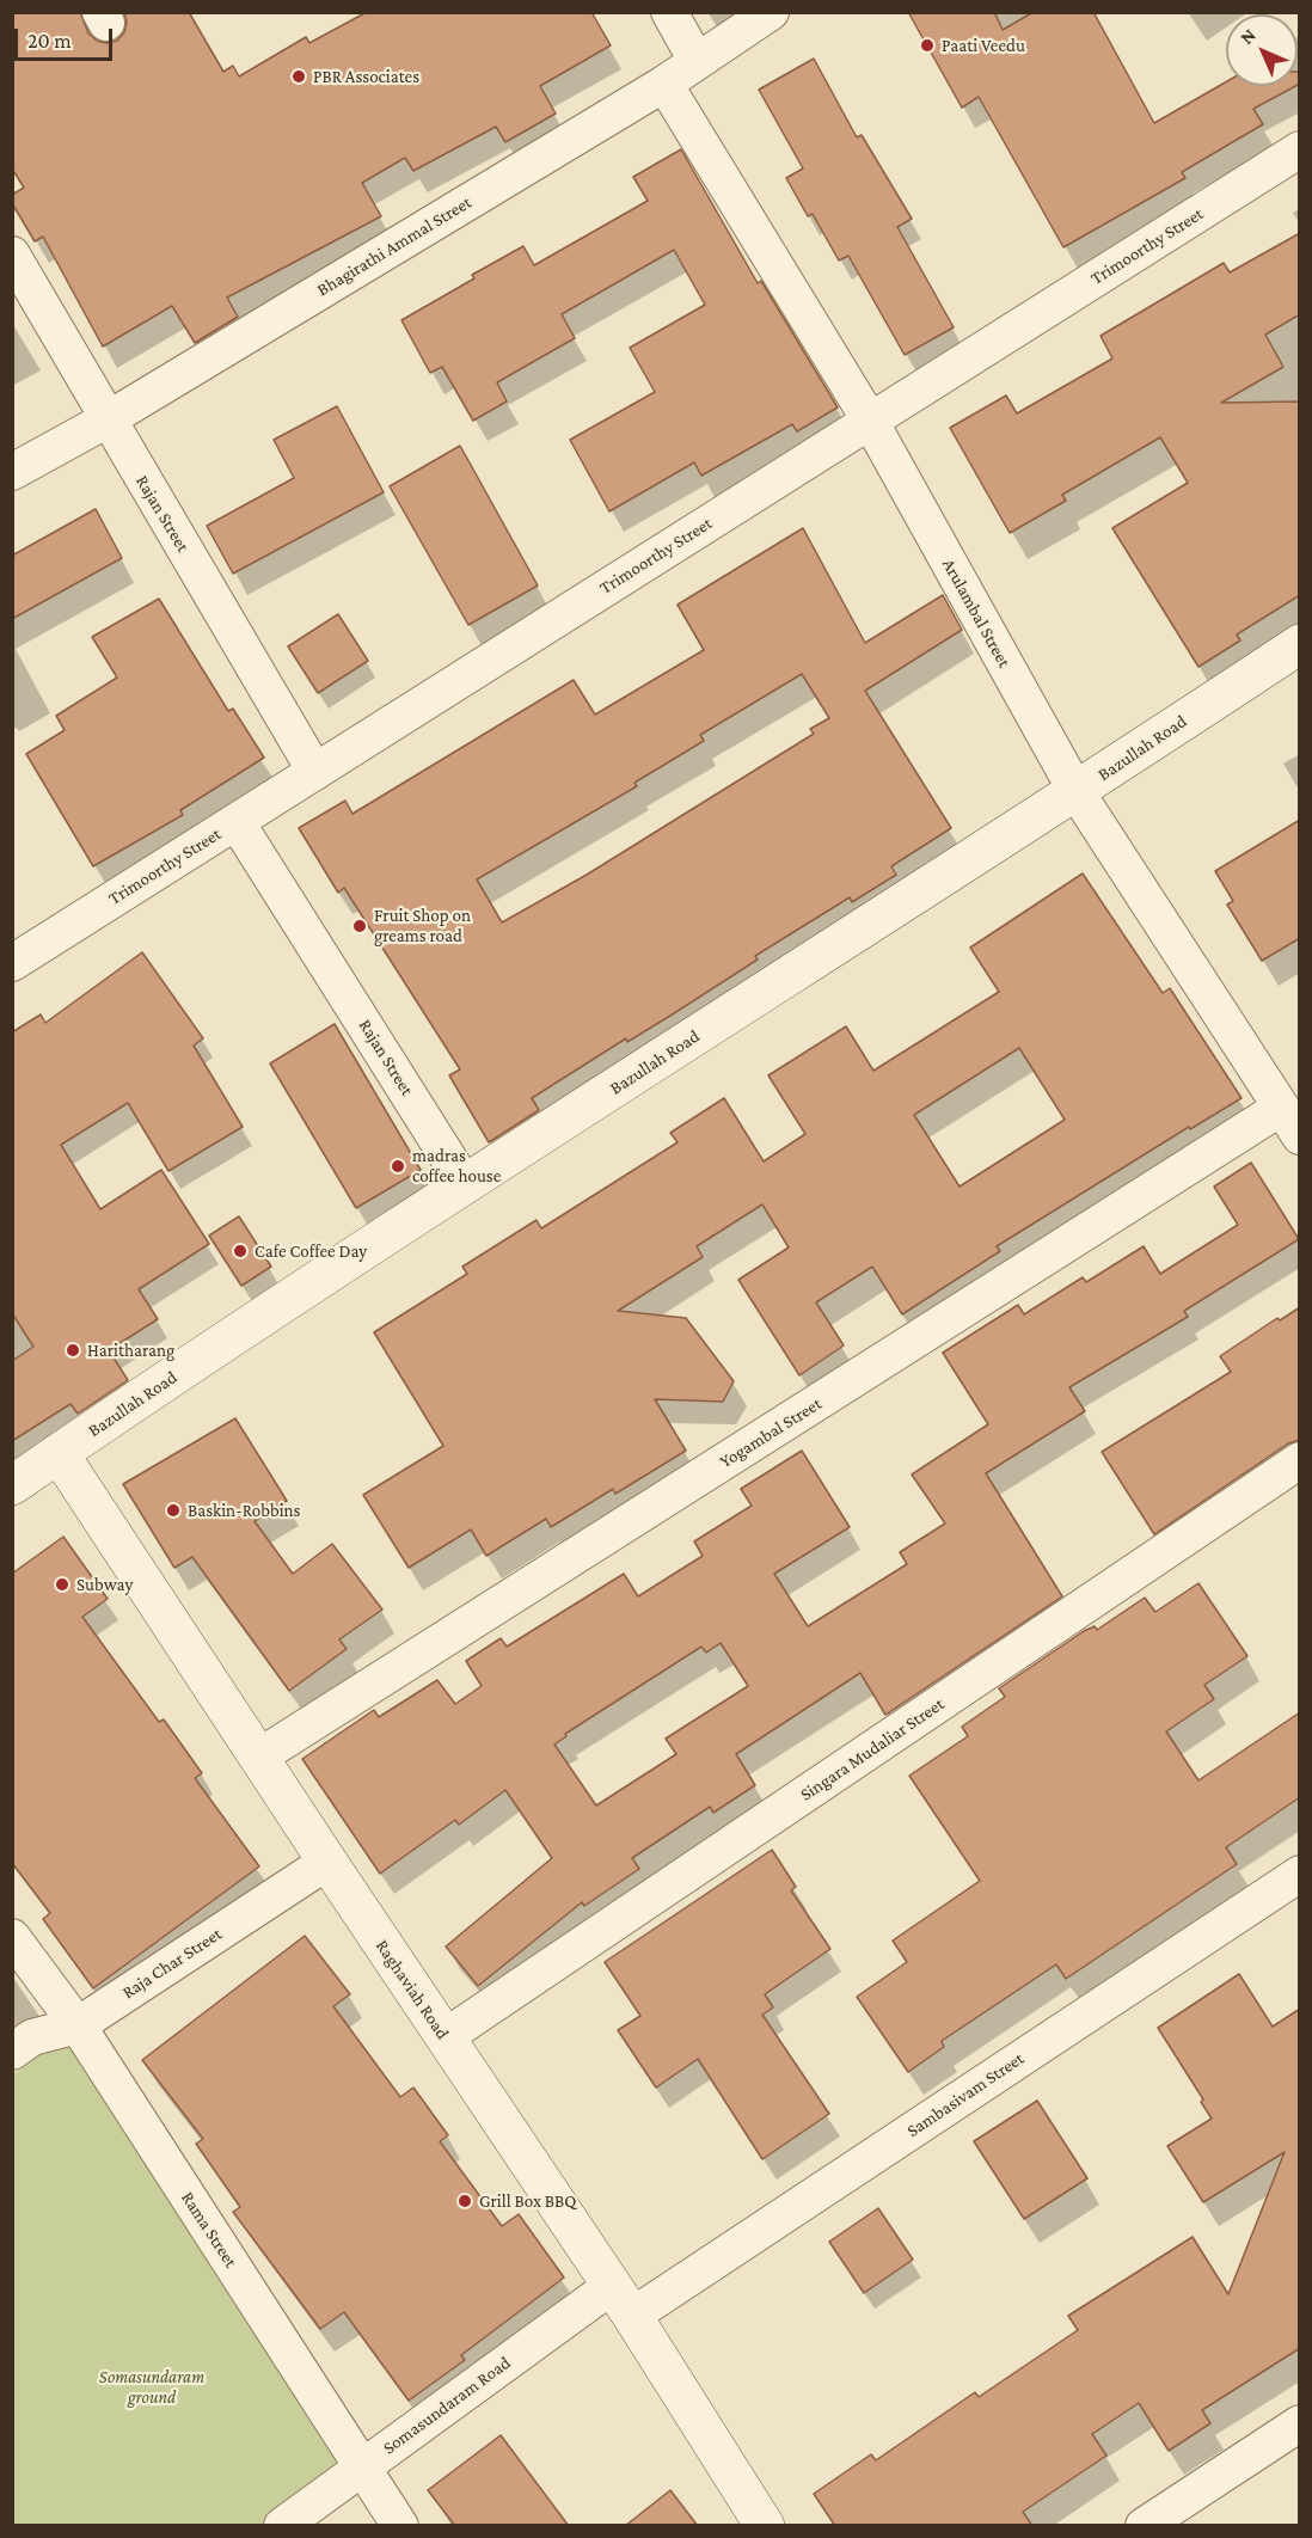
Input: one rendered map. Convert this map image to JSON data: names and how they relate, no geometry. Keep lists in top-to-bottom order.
{
  "streets": {
    "main road": ["Bazullah Road", "Raghaviah Road"],
    "street": [
      "Bhagirathi Ammal Street",
      "Trimoorthy Street",
      "Rajan Street",
      "Arulambal Street",
      "Yogambal Street",
      "Singara Mudaliar Street",
      "Raja Char Street",
      "Sambasivam Street",
      "Rama Street",
      "Somasundaram Road"
    ]
  },
  "crossings": [
    ["Bhagirathi Ammal Street", "Rajan Street"],
    ["Bhagirathi Ammal Street", "Arulambal Street"],
    ["Trimoorthy Street", "Rajan Street"],
    ["Trimoorthy Street", "Arulambal Street"],
    ["Rajan Street", "Bazullah Road"],
    ["Arulambal Street", "Bazullah Road"],
    ["Arulambal Street", "Yogambal Street"],
    ["Bazullah Road", "Raghaviah Road"],
    ["Yogambal Street", "Raghaviah Road"],
    ["Singara Mudaliar Street", "Raghaviah Road"],
    ["Raja Char Street", "Raghaviah Road"],
    ["Raja Char Street", "Rama Street"],
    ["Raghaviah Road", "Sambasivam Street"],
    ["Raghaviah Road", "Somasundaram Road"],
    ["Sambasivam Street", "Somasundaram Road"],
    ["Rama Street", "Somasundaram Road"]
  ],
  "parks": ["Somasundaram ground"],
  "places": [
    "Paati Veedu",
    "PBR Associates",
    "Fruit Shop on greams road",
    "madras coffee house",
    "Cafe Coffee Day",
    "Haritharang",
    "Baskin-Robbins",
    "Subway",
    "Grill Box BBQ"
  ],
  "scale_bar": "20 m",
  "north": "top left"
}
